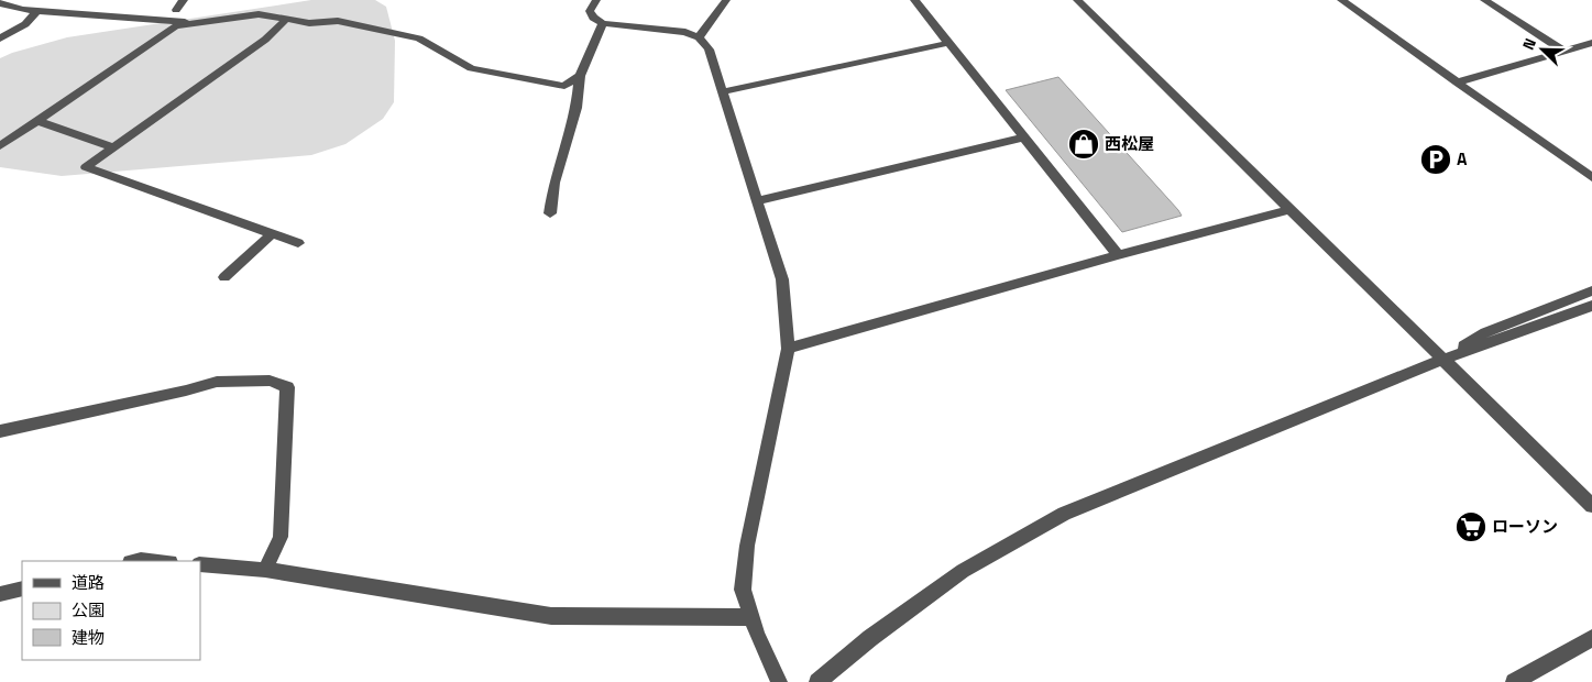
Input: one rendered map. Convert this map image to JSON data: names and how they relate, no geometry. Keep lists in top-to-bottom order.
{
  "places": {
    "shop": ["西松屋"],
    "parking": ["A"],
    "supermarket": ["ローソン"]
  },
  "legend": ["道路", "公園", "建物"],
  "north": "top left"
}
